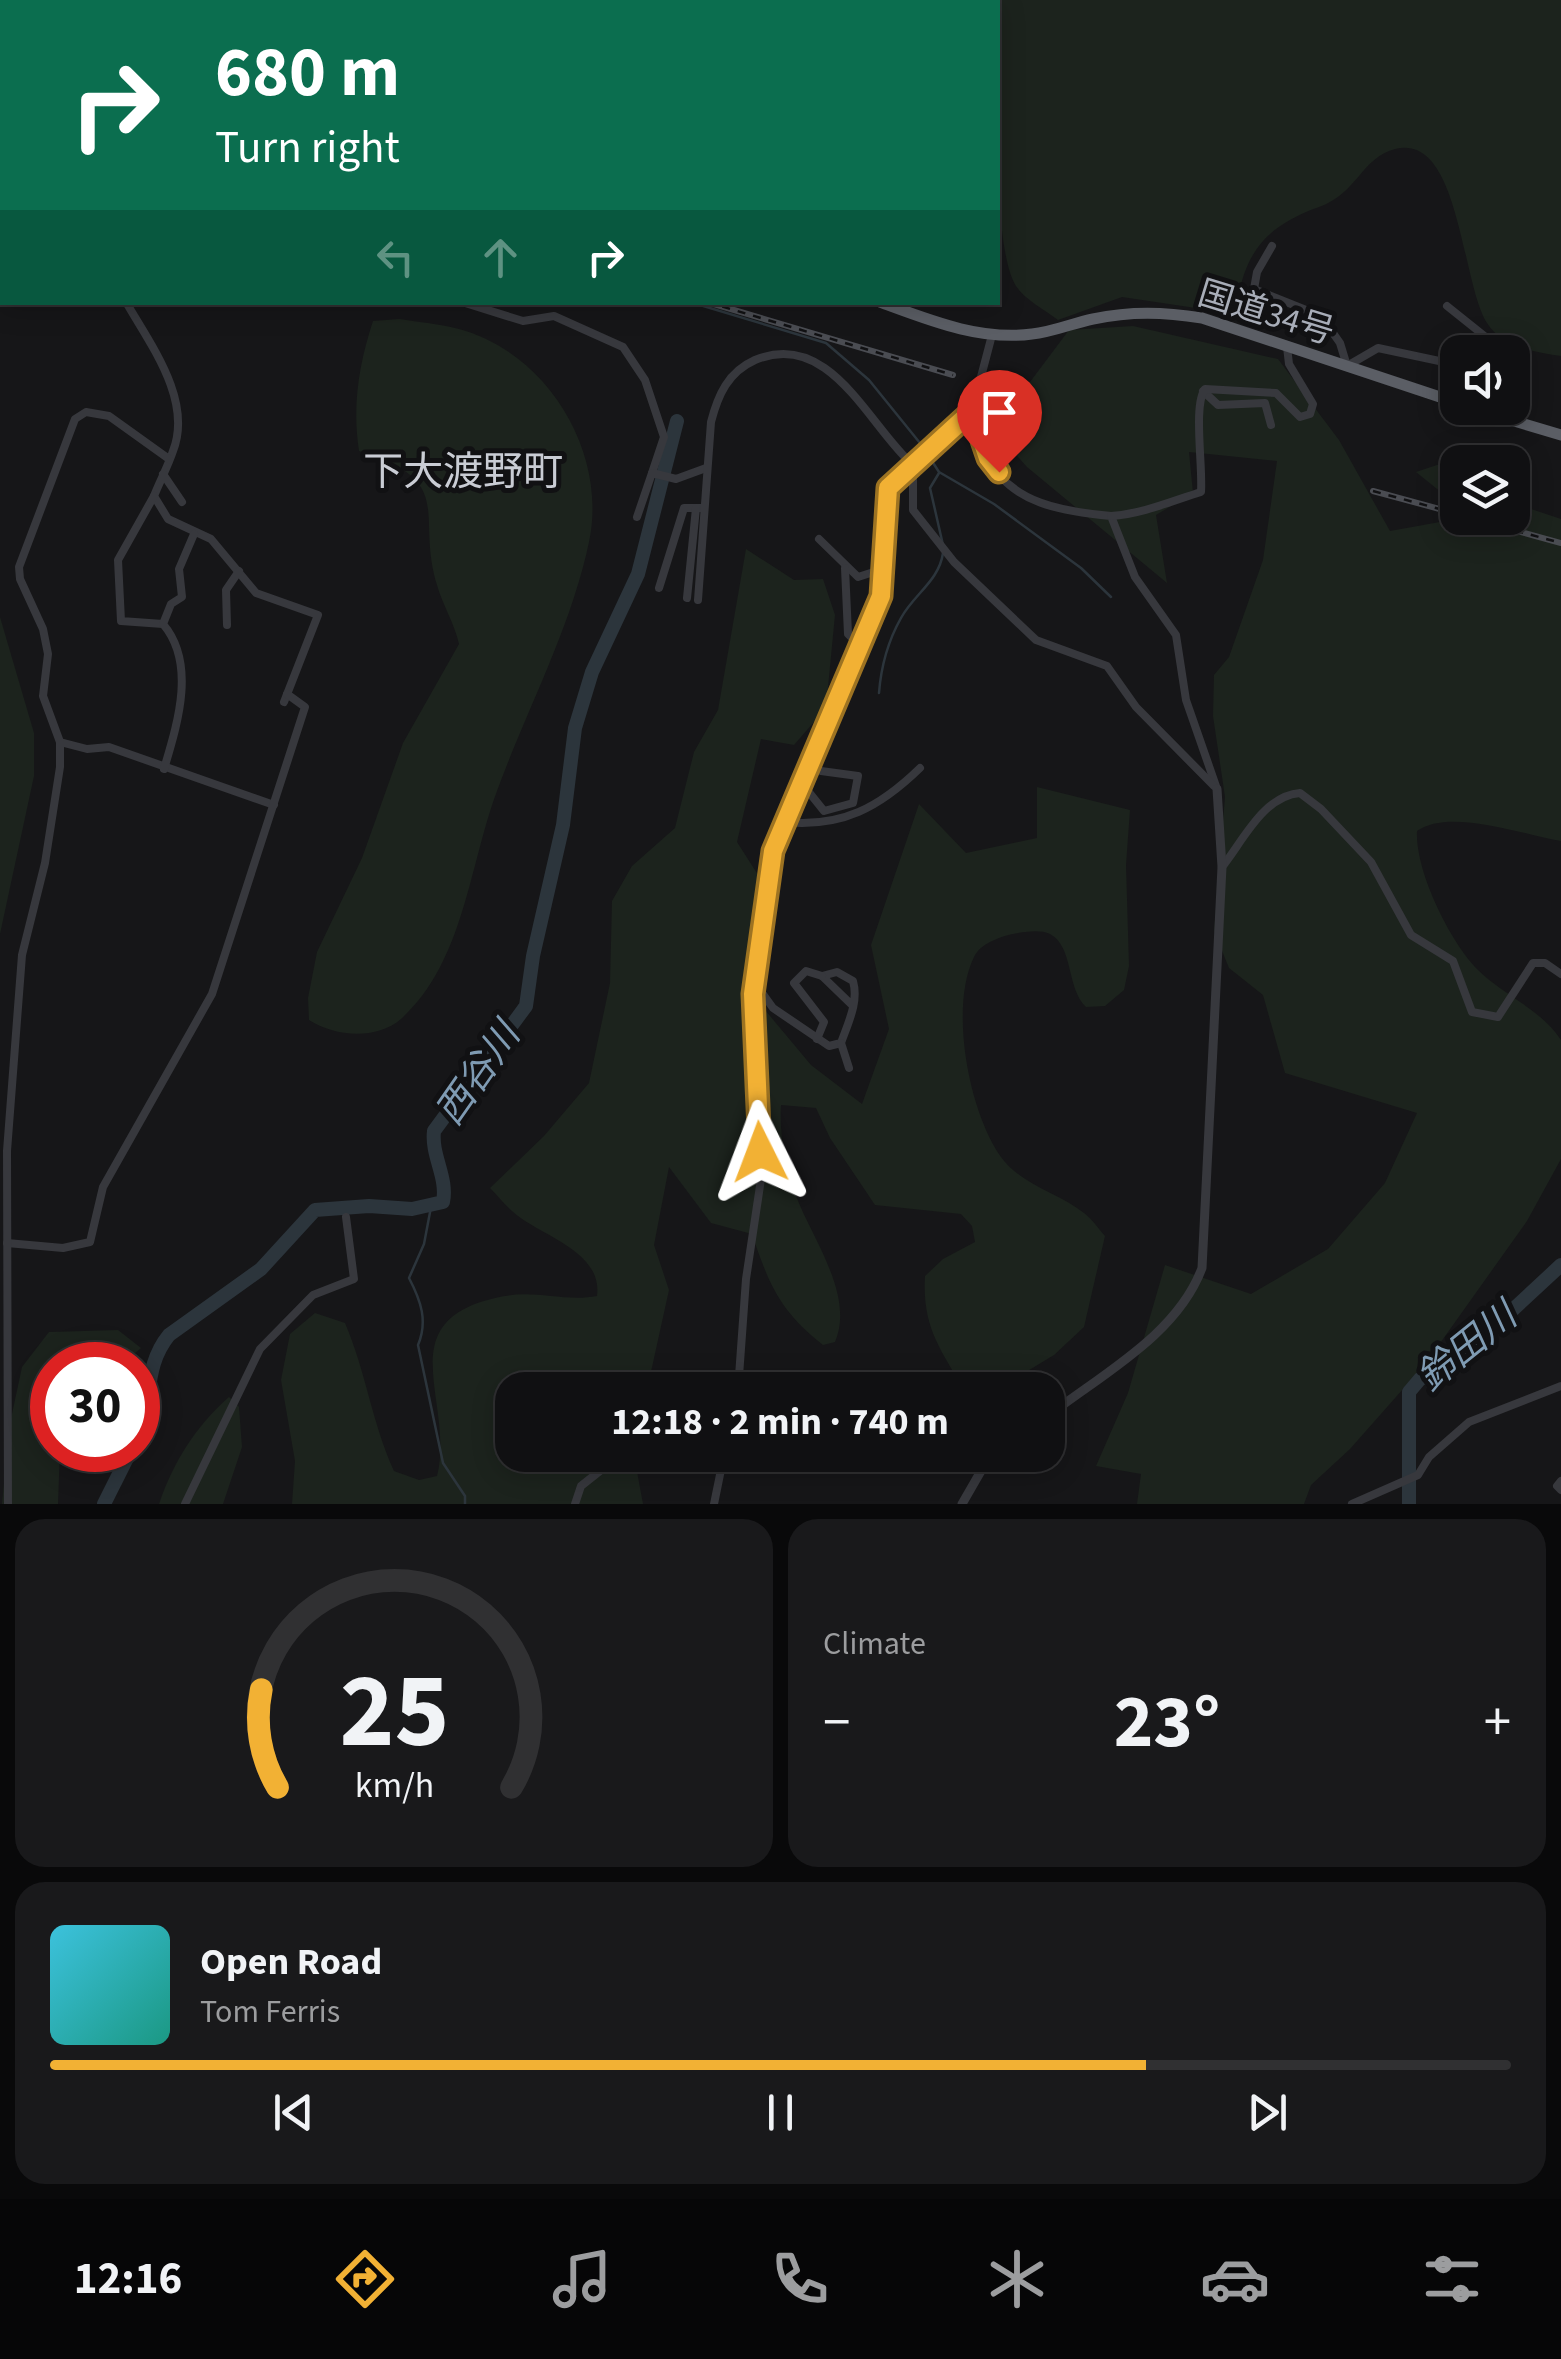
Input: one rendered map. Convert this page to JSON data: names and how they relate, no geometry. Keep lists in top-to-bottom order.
{
  "streets": {
    "highway": ["国道34号"]
  },
  "districts": ["下大渡野町"],
  "water": ["西谷川", "鈴田川"],
  "page": {
    "turn": ["680 m", "Turn right"],
    "limit": "30",
    "trip": "12:18 · 2 min · 740 m",
    "tile": "Climate",
    "heat": ["−", "23°", "+"],
    "song": ["Open Road", "Tom Ferris"],
    "tabs": "12:16",
    "gauge": ["25", "km/h"]
  }
}
